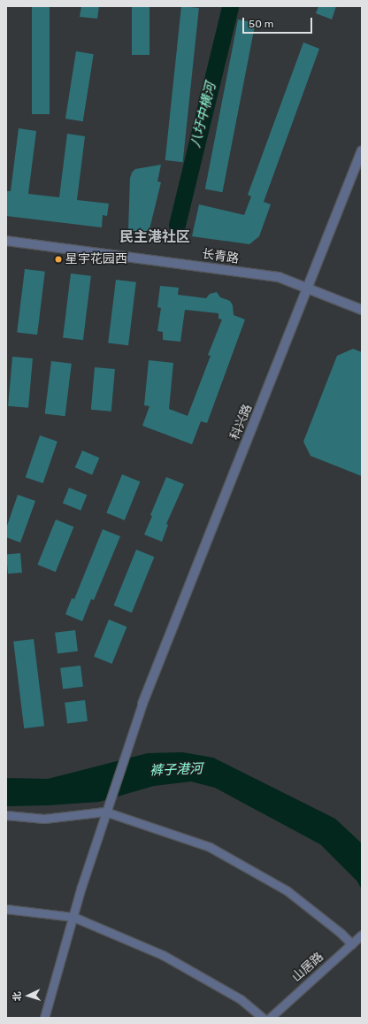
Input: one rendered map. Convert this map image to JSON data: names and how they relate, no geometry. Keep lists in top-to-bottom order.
{
  "streets": {
    "street": ["长青路", "科兴路", "山居路"]
  },
  "crossings": [
    ["长青路", "科兴路"]
  ],
  "districts": ["民主港社区"],
  "water": ["八圩中横河", "裤子港河"],
  "places": ["星宇花园西"],
  "scale_bar": "50 m",
  "north": "left"
}
